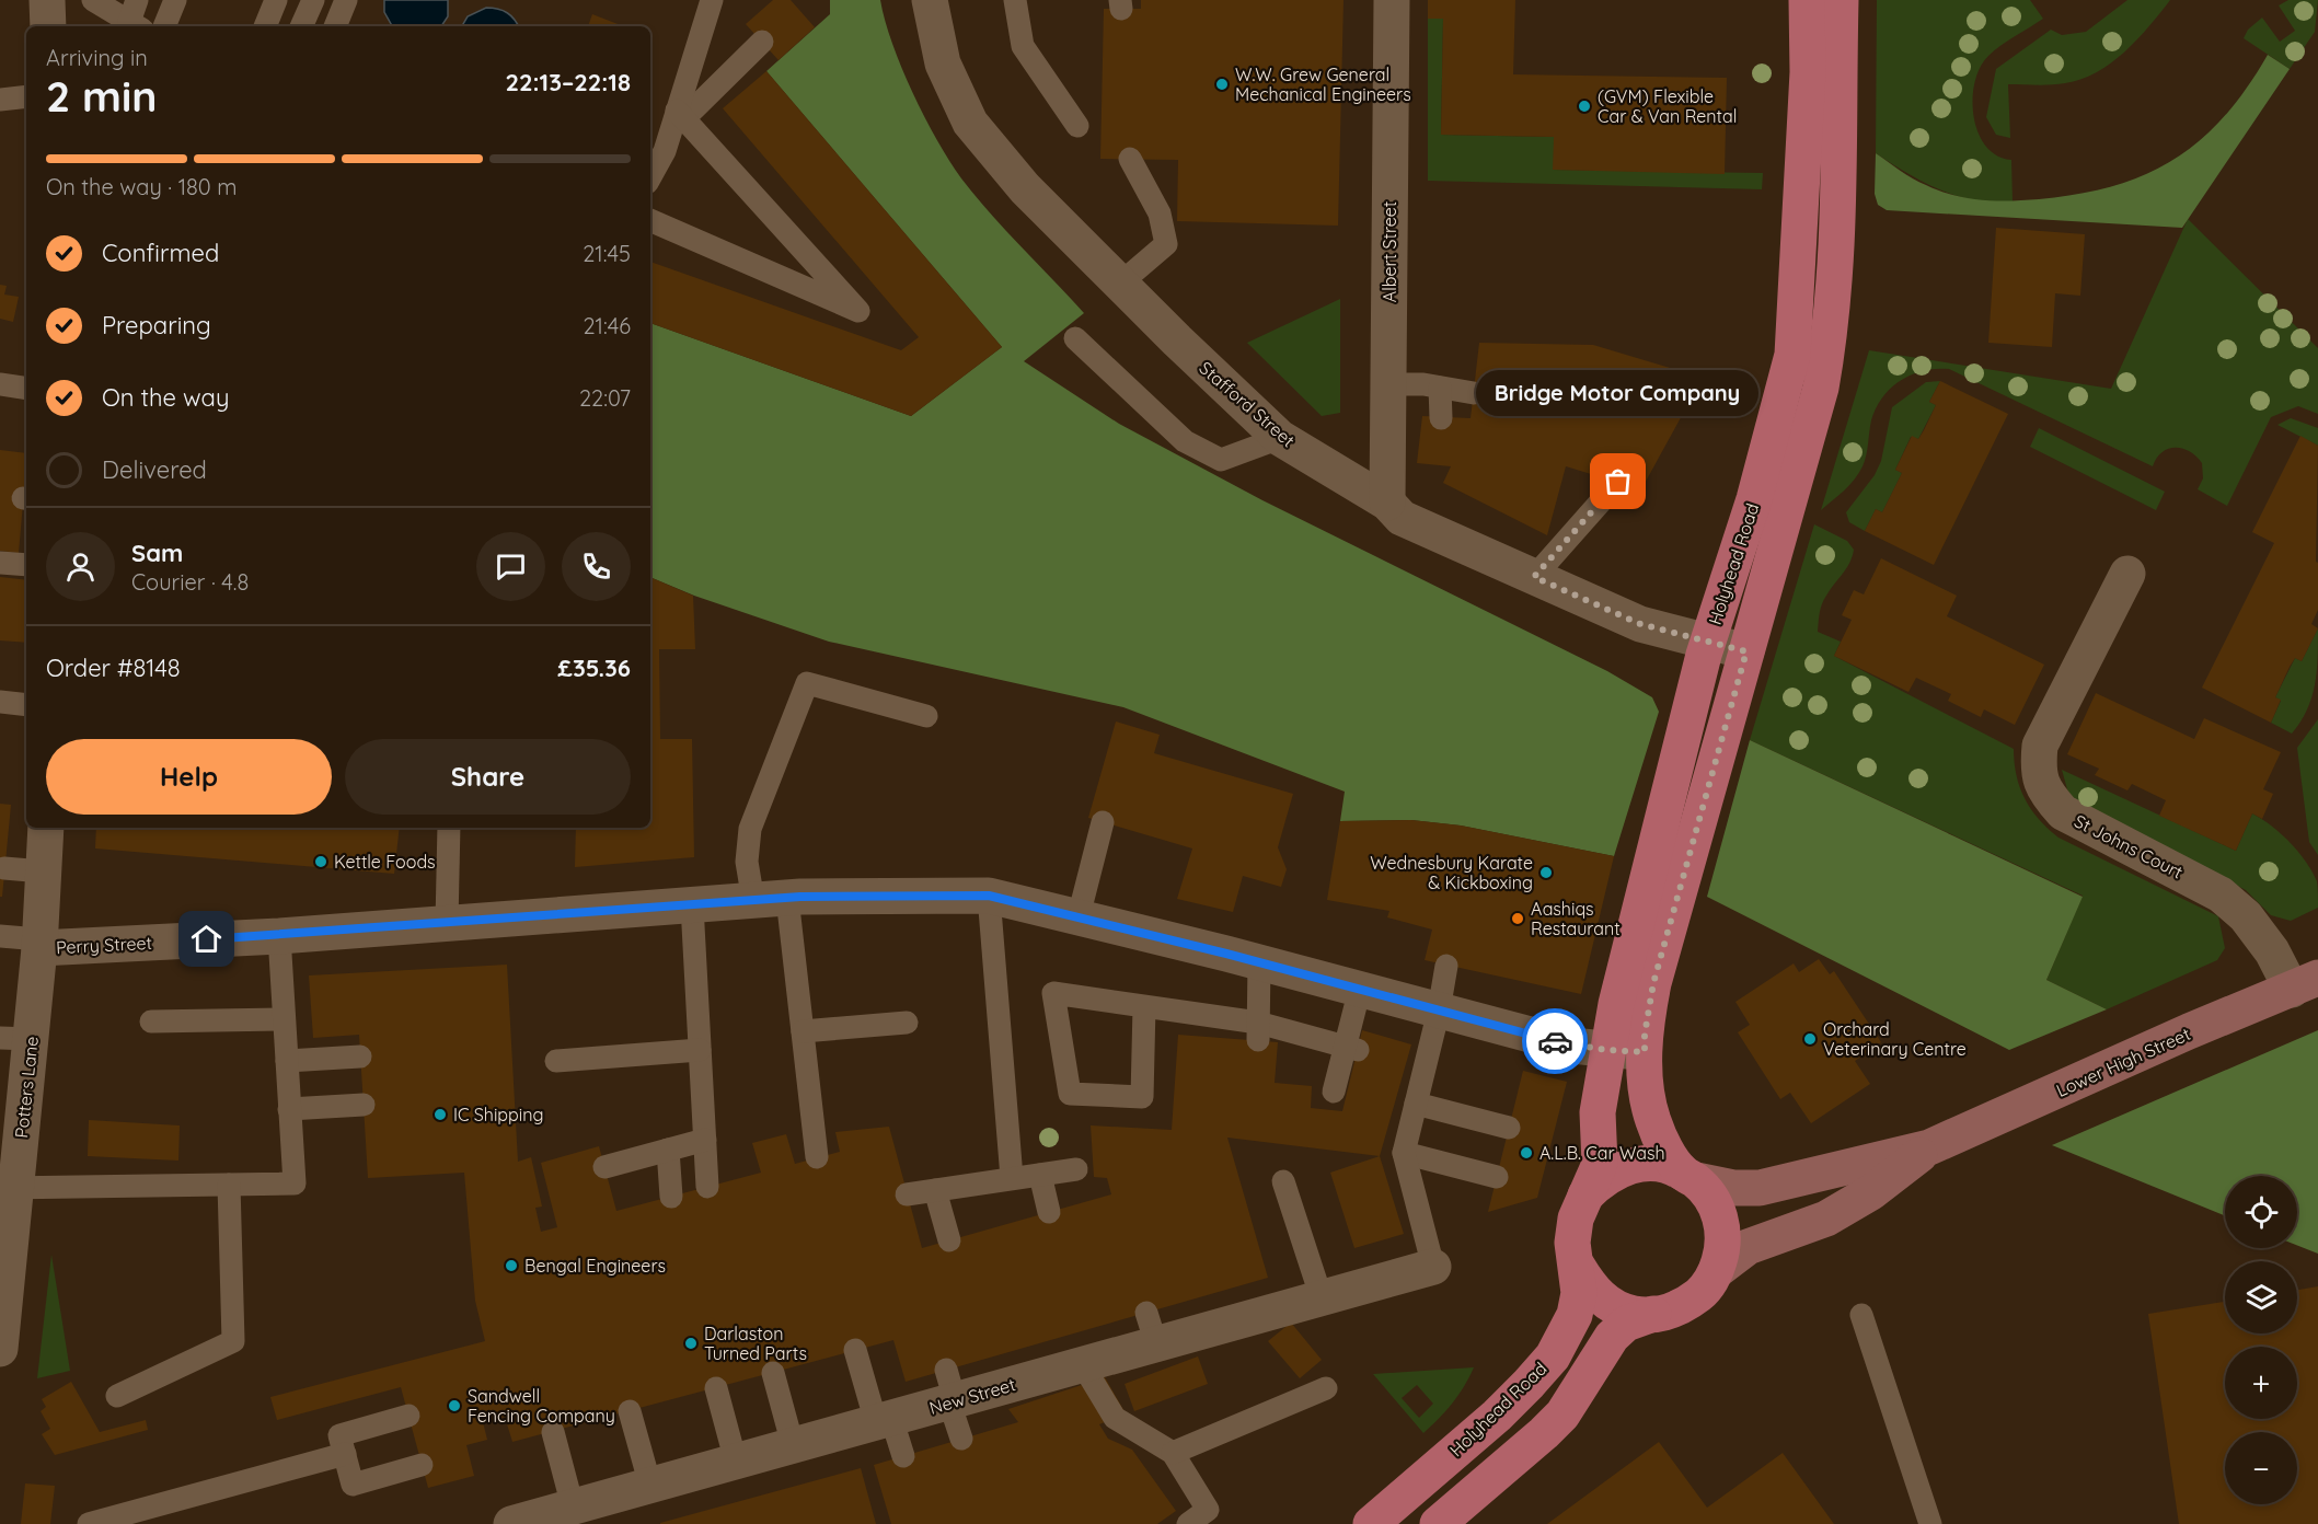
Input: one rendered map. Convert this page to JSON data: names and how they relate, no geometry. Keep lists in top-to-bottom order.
{
  "streets": {
    "main road": ["Holyhead Road"],
    "street": [
      "Albert Street",
      "Stafford Street",
      "St Johns Court",
      "Perry Street",
      "Lower High Street",
      "Potters Lane",
      "New Street"
    ]
  },
  "crossings": [
    ["Albert Street", "Stafford Street"],
    ["Stafford Street", "Holyhead Road"],
    ["Holyhead Road", "Perry Street"],
    ["Holyhead Road", "Lower High Street"],
    ["St Johns Court", "Lower High Street"],
    ["Perry Street", "Potters Lane"]
  ],
  "places": [
    "W.W. Grew General Mechanical Engineers",
    "(GVM) Flexible Car & Van Rental",
    "Bridge Motor Company",
    "Kettle Foods",
    "Wednesbury Karate & Kickboxing",
    "Aashiqs Restaurant",
    "Orchard Veterinary Centre",
    "IC Shipping",
    "A.L.B. Car Wash",
    "Bengal Engineers",
    "Darlaston Turned Parts",
    "Sandwell Fencing Company"
  ],
  "page": {
    "heading": ["2 min", "Arriving in", "22:13–22:18"],
    "panel": [
      "Sam",
      "Courier · 4.8",
      "Order #8148",
      "£35.36"
    ],
    "bar": "On the way · 180 m",
    "list": [
      ["Confirmed", "21:45"],
      ["Preparing", "21:46"],
      ["On the way", "22:07"],
      "Delivered"
    ],
    "bubble": "Bridge Motor Company",
    "buttons": ["Help", "Share"],
    "map_buttons": ["+", "−"]
  }
}
